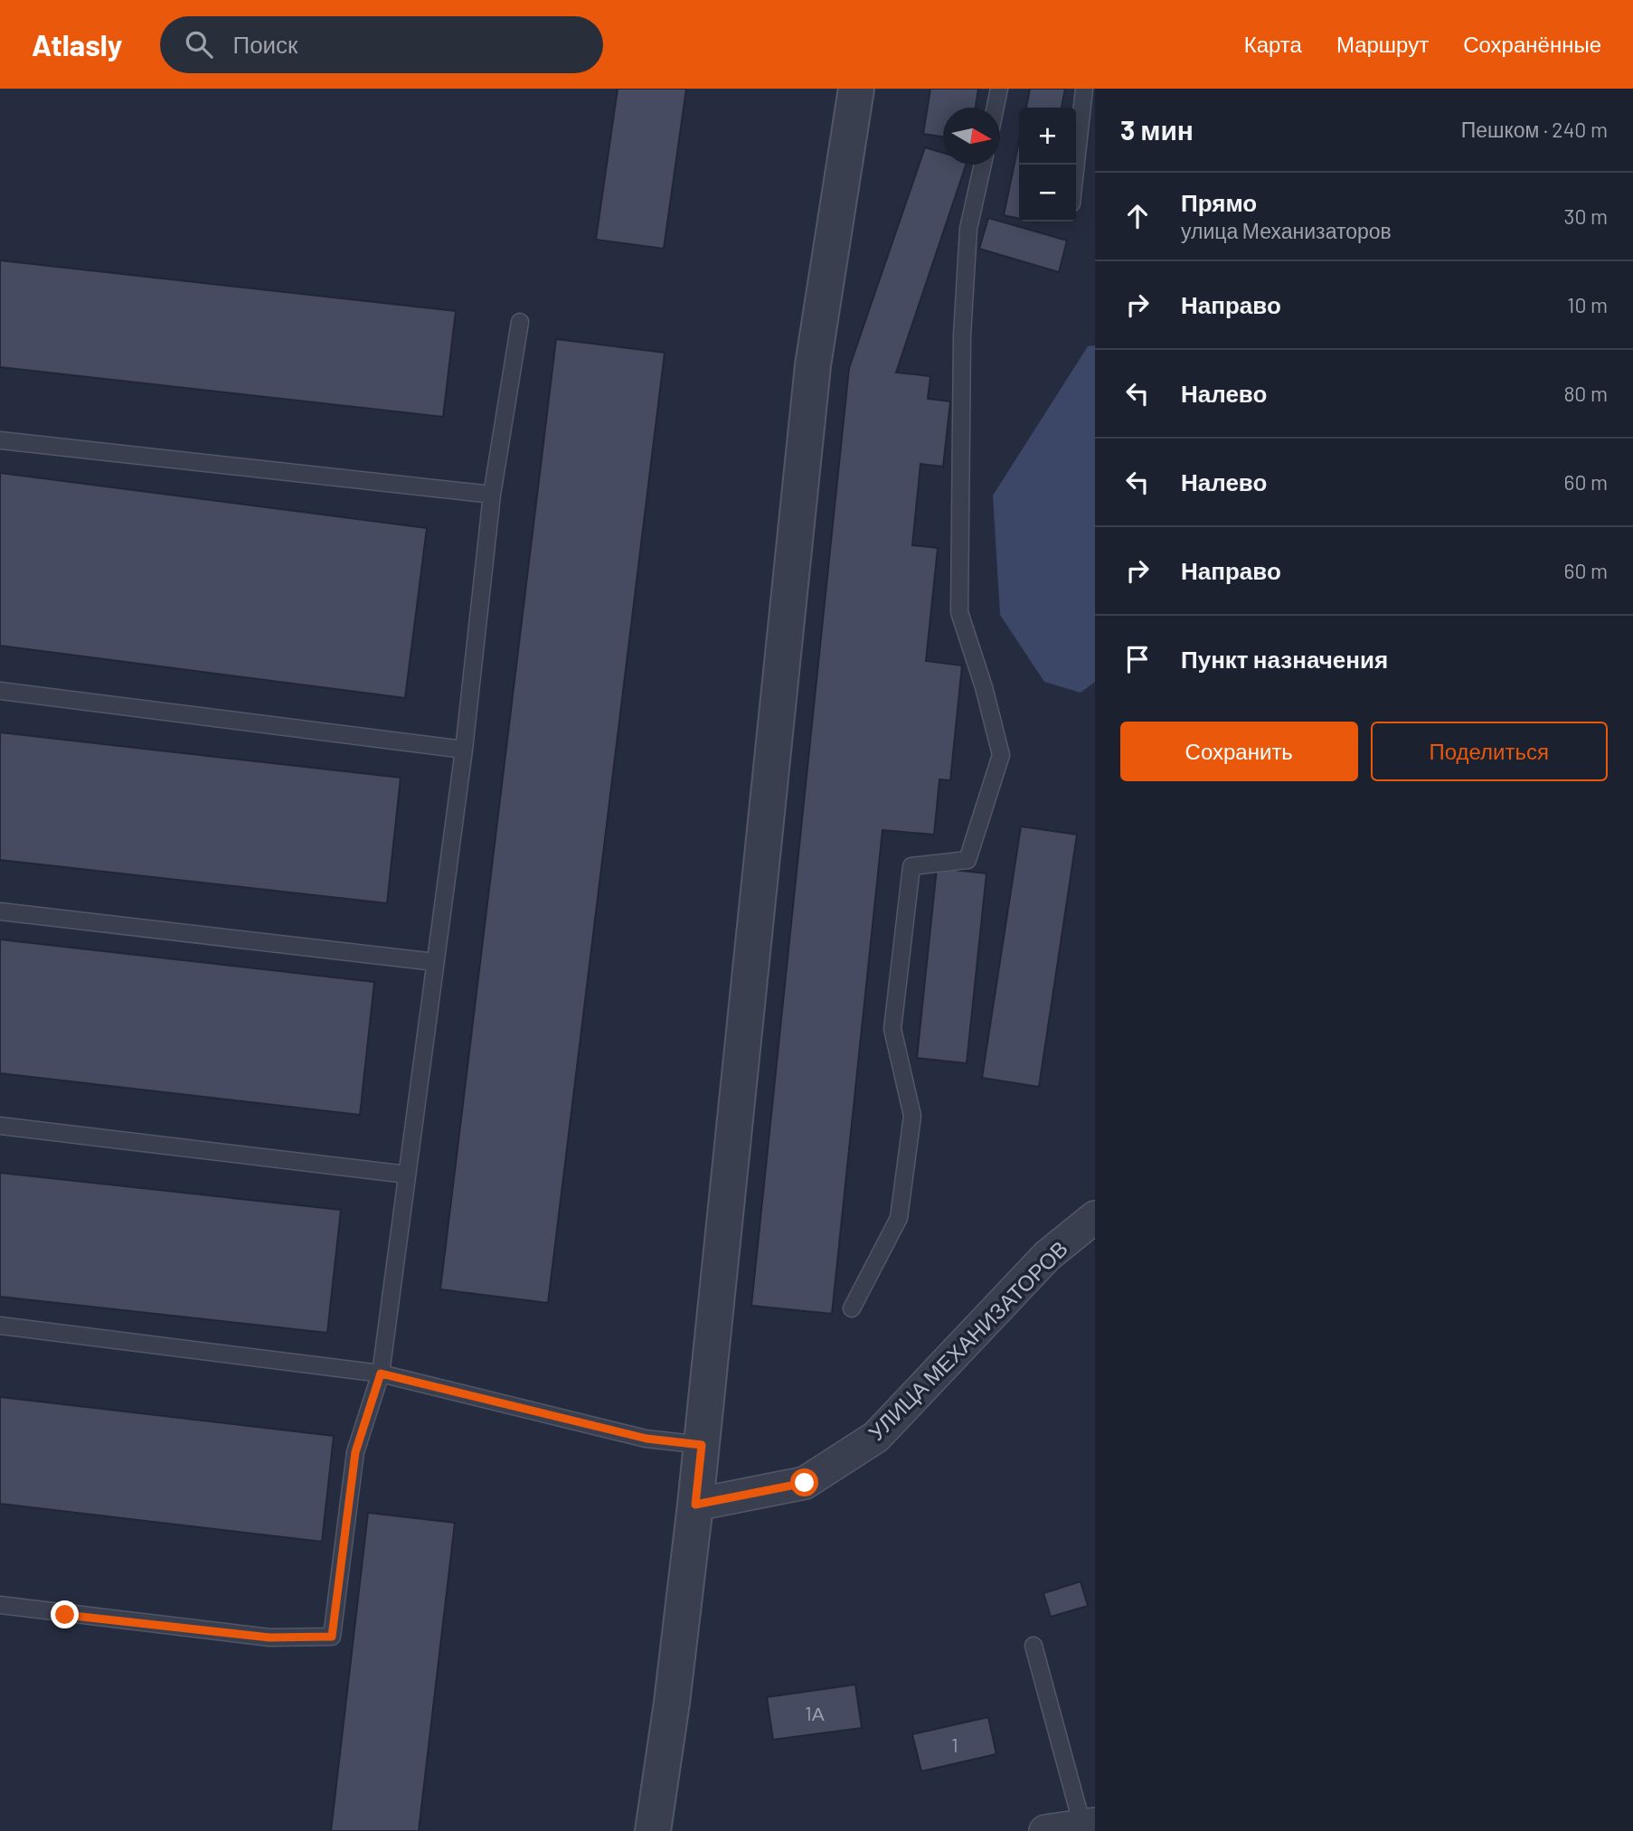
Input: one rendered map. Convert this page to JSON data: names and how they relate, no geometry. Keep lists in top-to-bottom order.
{
  "streets": {
    "street": ["УЛИЦА МЕХАНИЗАТОРОВ"]
  },
  "house_numbers": ["1А", "1"],
  "north": "right",
  "page": {
    "header": "Atlasly",
    "search": "Поиск",
    "nav": ["Карта", "Маршрут", "Сохранённые"],
    "heading": ["3 мин", "Пешком · 240 m"],
    "map_buttons": ["+", "−"],
    "list": [
      ["Прямо", "улица Механизаторов", "30 m"],
      ["Направо", "10 m"],
      ["Налево", "80 m"],
      ["Налево", "60 m"],
      ["Направо", "60 m"],
      "Пункт назначения"
    ],
    "buttons": ["Сохранить", "Поделиться"]
  }
}
